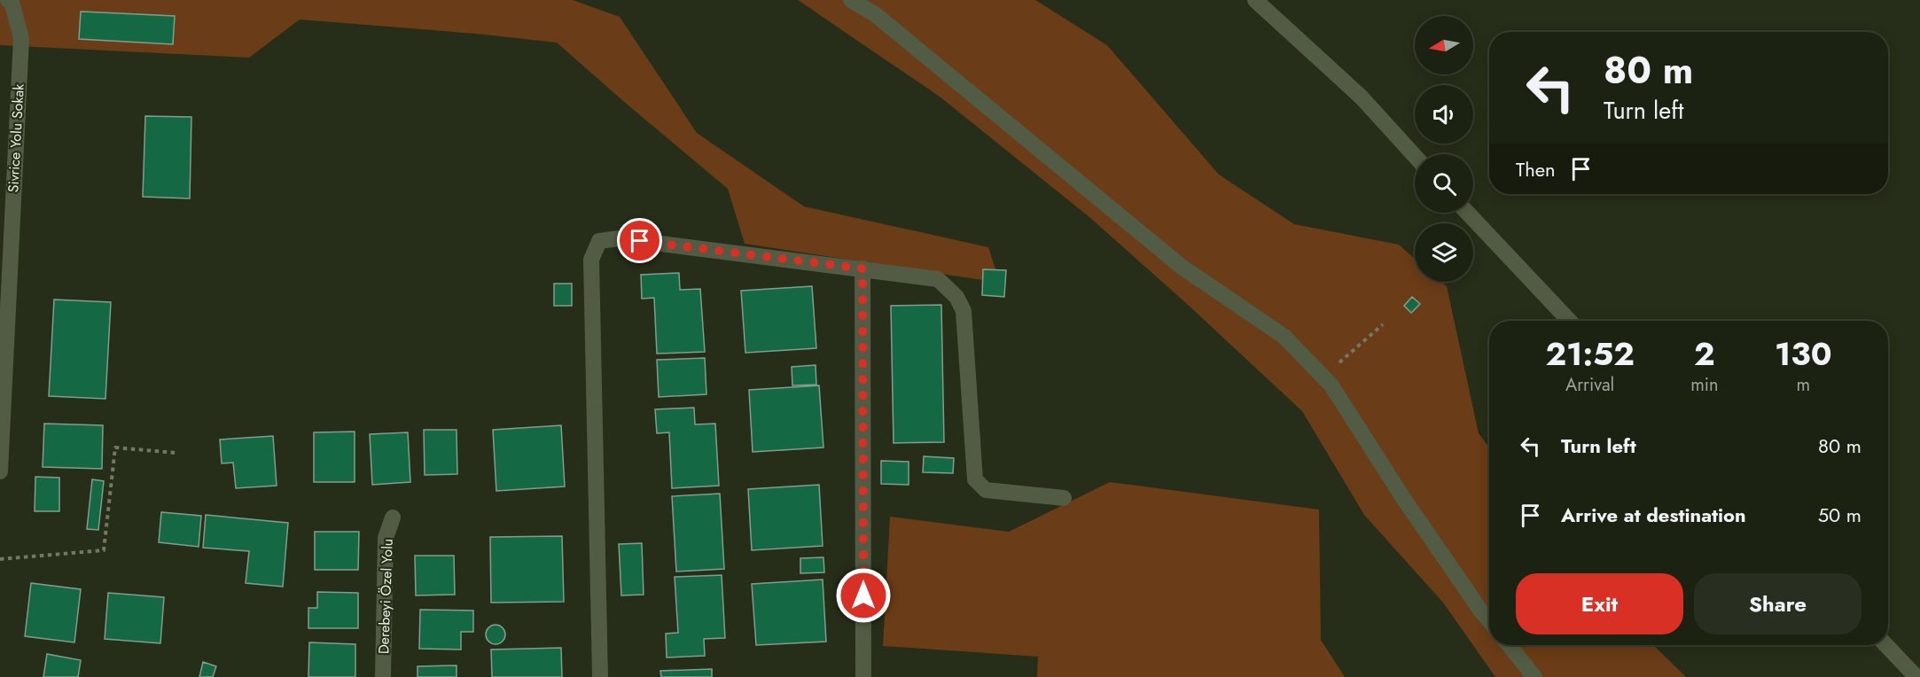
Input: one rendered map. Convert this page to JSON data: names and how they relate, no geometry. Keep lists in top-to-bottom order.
{
  "streets": {
    "street": ["Sivrice Yolu Sokak", "Derebeyi Özel Yolu"]
  },
  "north": "left",
  "page": {
    "turn": ["80 m", "Turn left"],
    "then": "Then",
    "eta": [
      "21:52",
      "Arrival",
      "2",
      "min",
      "130",
      "m"
    ],
    "list": [
      {
        "name": "Turn left",
        "value": "80 m"
      },
      {
        "name": "Arrive at destination",
        "value": "50 m"
      }
    ],
    "buttons": ["Exit", "Share"]
  }
}
